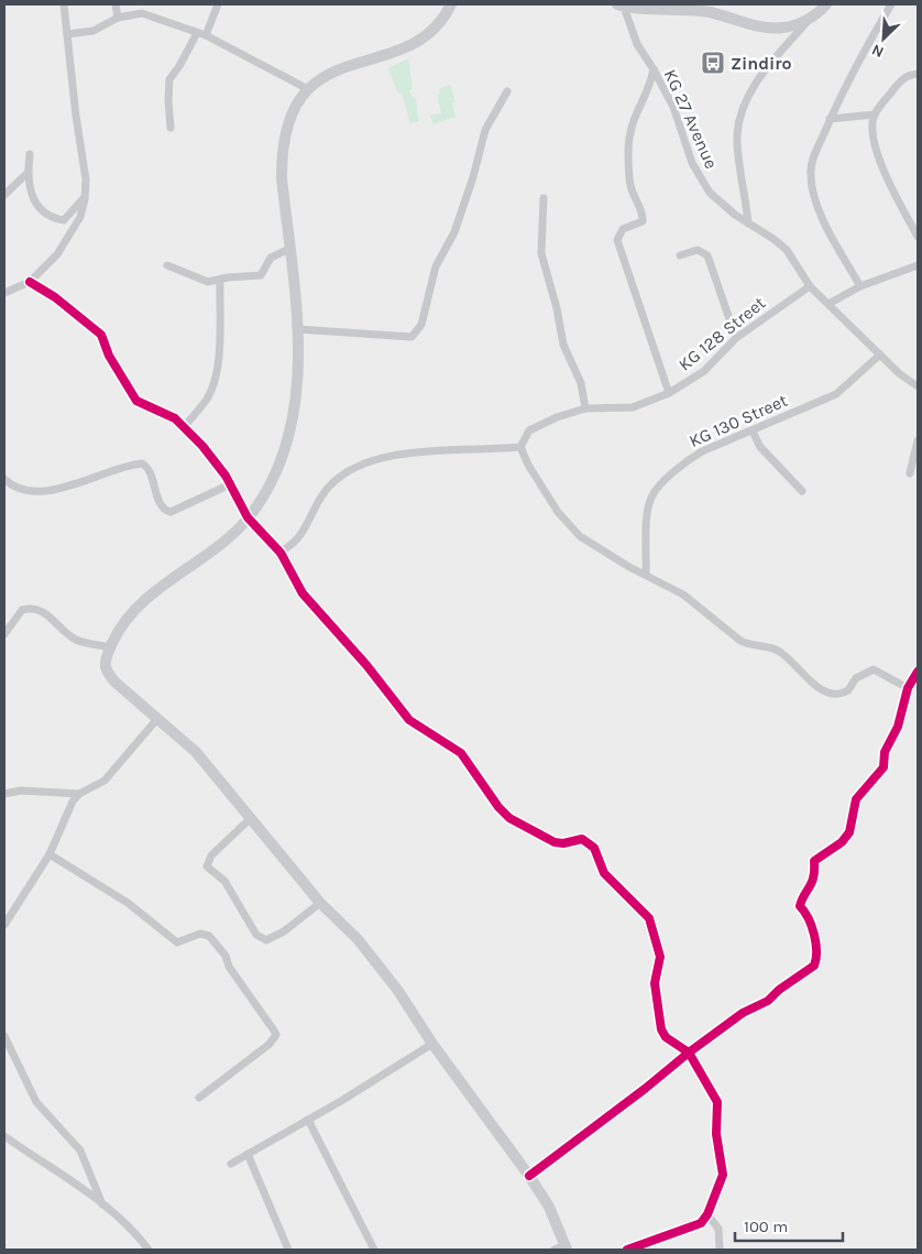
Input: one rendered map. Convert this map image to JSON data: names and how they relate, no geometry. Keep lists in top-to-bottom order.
{
  "streets": {
    "street": ["KG 27 Avenue", "KG 128 Street", "KG 130 Street"]
  },
  "crossings": [
    ["KG 27 Avenue", "KG 128 Street"],
    ["KG 27 Avenue", "KG 130 Street"]
  ],
  "places": {
    "bus stop": ["Zindiro"]
  },
  "scale_bar": "100 m",
  "north": "bottom left"
}
